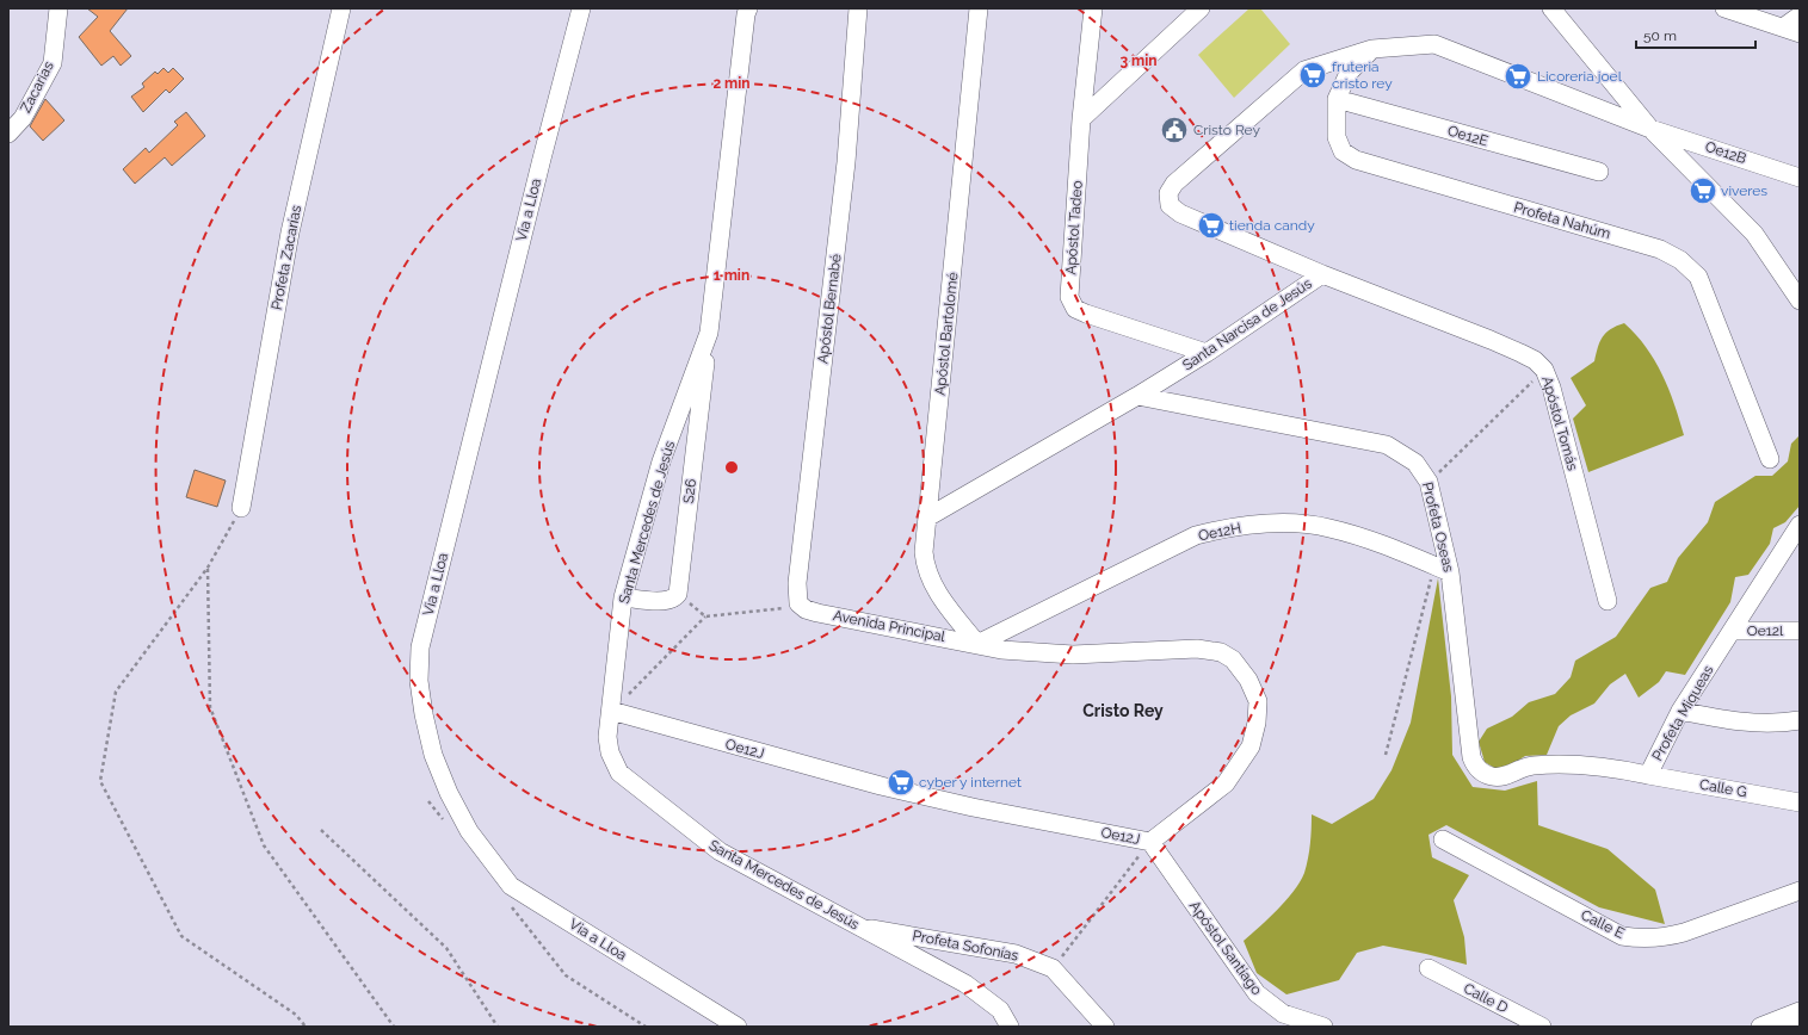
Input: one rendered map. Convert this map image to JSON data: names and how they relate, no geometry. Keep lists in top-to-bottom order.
{
  "streets": {
    "street": [
      "Zacarias",
      "Oe12E",
      "Oe12B",
      "Via a Lloa",
      "Profeta Nahúm",
      "Apóstol Tadeo",
      "Profeta Zacarías",
      "Apóstol Bernabé",
      "Santa Narcisa de Jesús",
      "Apóstol Bartolomé",
      "Apóstol Tomás",
      "S26",
      "Santa Mercedes de Jesús",
      "Profeta Oseas",
      "Oe12H",
      "Avenida Principal",
      "Oe12l",
      "Profeta Miqueas",
      "Oe12J",
      "Calle G",
      "Calle E",
      "Profeta Sofonías",
      "Apóstol Santiago",
      "Calle D"
    ]
  },
  "crossings": [
    ["Oe12E", "Profeta Nahúm"],
    ["Oe12B", "Santa Narcisa de Jesús"],
    ["Profeta Nahúm", "Santa Narcisa de Jesús"],
    ["Apóstol Tadeo", "Santa Narcisa de Jesús"],
    ["Apóstol Bernabé", "Avenida Principal"],
    ["Santa Narcisa de Jesús", "Apóstol Bartolomé"],
    ["Santa Narcisa de Jesús", "Apóstol Tomás"],
    ["Santa Narcisa de Jesús", "Profeta Oseas"],
    ["Apóstol Bartolomé", "Oe12H"],
    ["Apóstol Bartolomé", "Avenida Principal"],
    ["Apóstol Bartolomé", "Oe12J"],
    ["S26", "Santa Mercedes de Jesús"],
    ["Santa Mercedes de Jesús", "Oe12J"],
    ["Santa Mercedes de Jesús", "Profeta Sofonías"],
    ["Profeta Oseas", "Oe12H"],
    ["Profeta Oseas", "Profeta Miqueas"],
    ["Oe12H", "Avenida Principal"],
    ["Oe12H", "Oe12J"],
    ["Avenida Principal", "Oe12J"],
    ["Oe12l", "Profeta Miqueas"],
    ["Profeta Miqueas", "Calle G"],
    ["Oe12J", "Apóstol Santiago"]
  ],
  "districts": ["Cristo Rey"],
  "places": {
    "supermarket": [
      "fruteria cristo rey",
      "Licoreria joel",
      "viveres",
      "tienda candy",
      "cyber y internet"
    ],
    "public building": ["Cristo Rey"]
  },
  "scale_bar": "50 m",
  "rings": ["3 min", "2 min", "1 min"]
}
